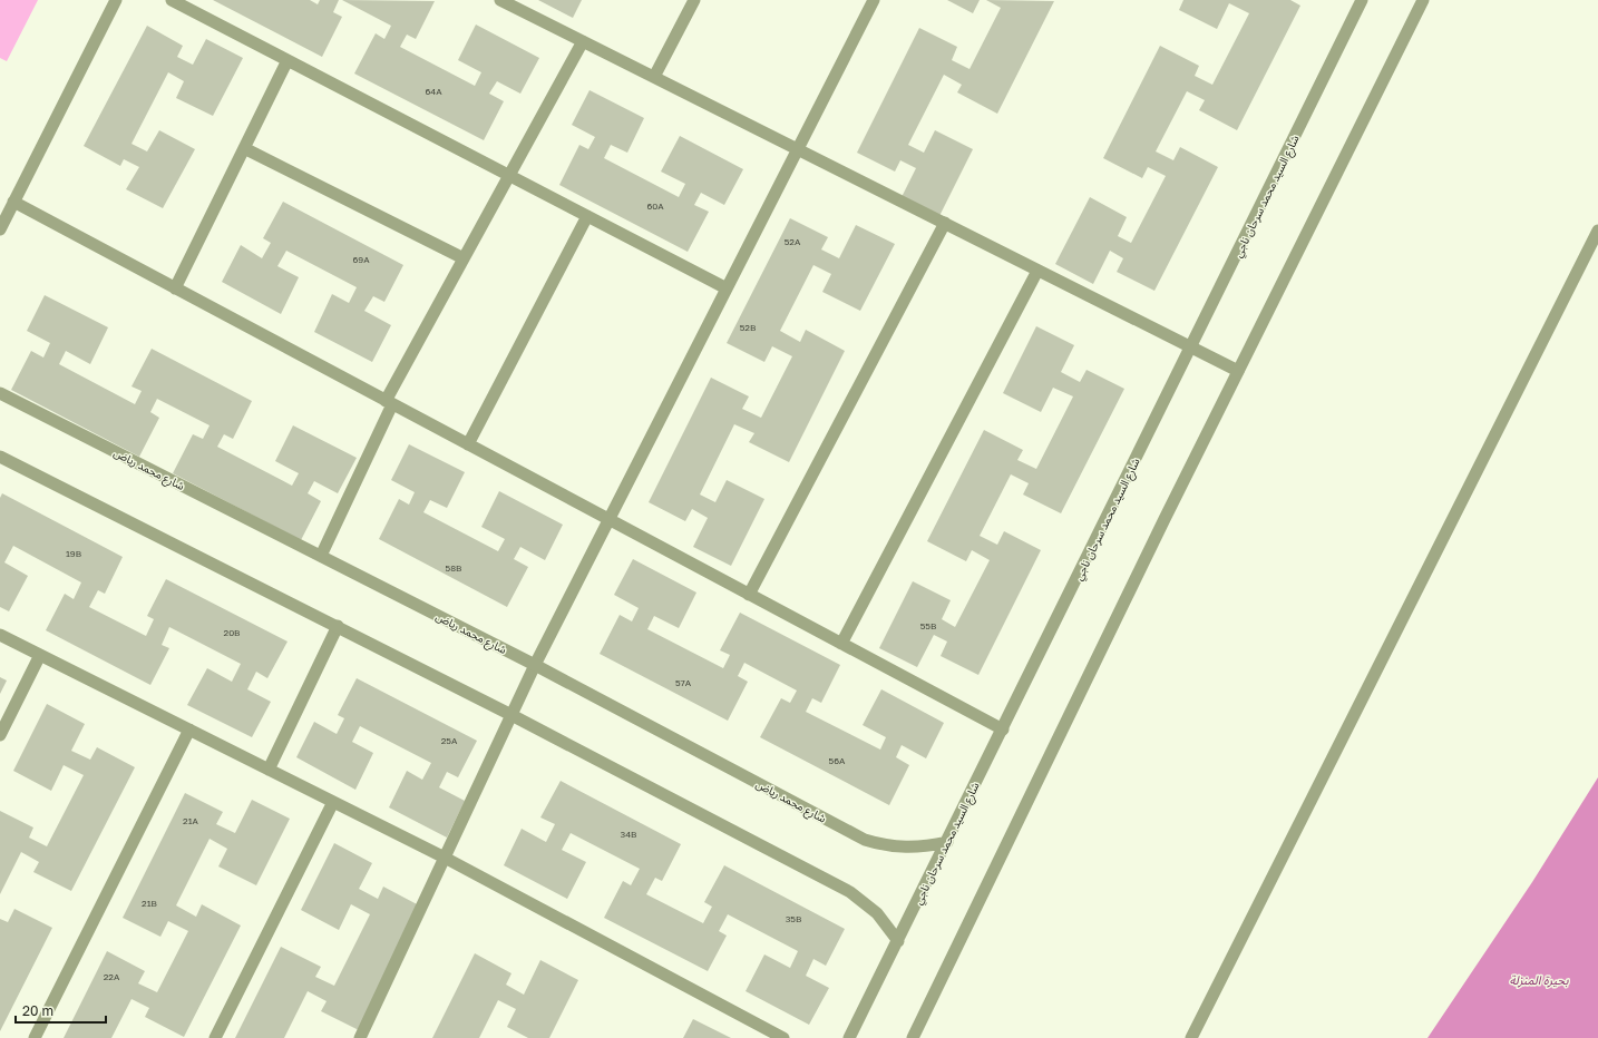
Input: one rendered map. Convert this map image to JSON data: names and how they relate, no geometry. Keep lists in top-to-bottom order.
{
  "streets": {
    "street": ["شارع السيد محمد سرحان ناجي", "شارع محمد رياض"]
  },
  "crossings": [
    ["شارع السيد محمد سرحان ناجي", "شارع محمد رياض"]
  ],
  "water": ["بحيرة المنزلة"],
  "house_numbers": [
    "64A",
    "60A",
    "52A",
    "69A",
    "52B",
    "19B",
    "58B",
    "55B",
    "20B",
    "57A",
    "25A",
    "56A",
    "21A",
    "34B",
    "21B",
    "35B",
    "22A"
  ],
  "scale_bar": "20 m"
}
